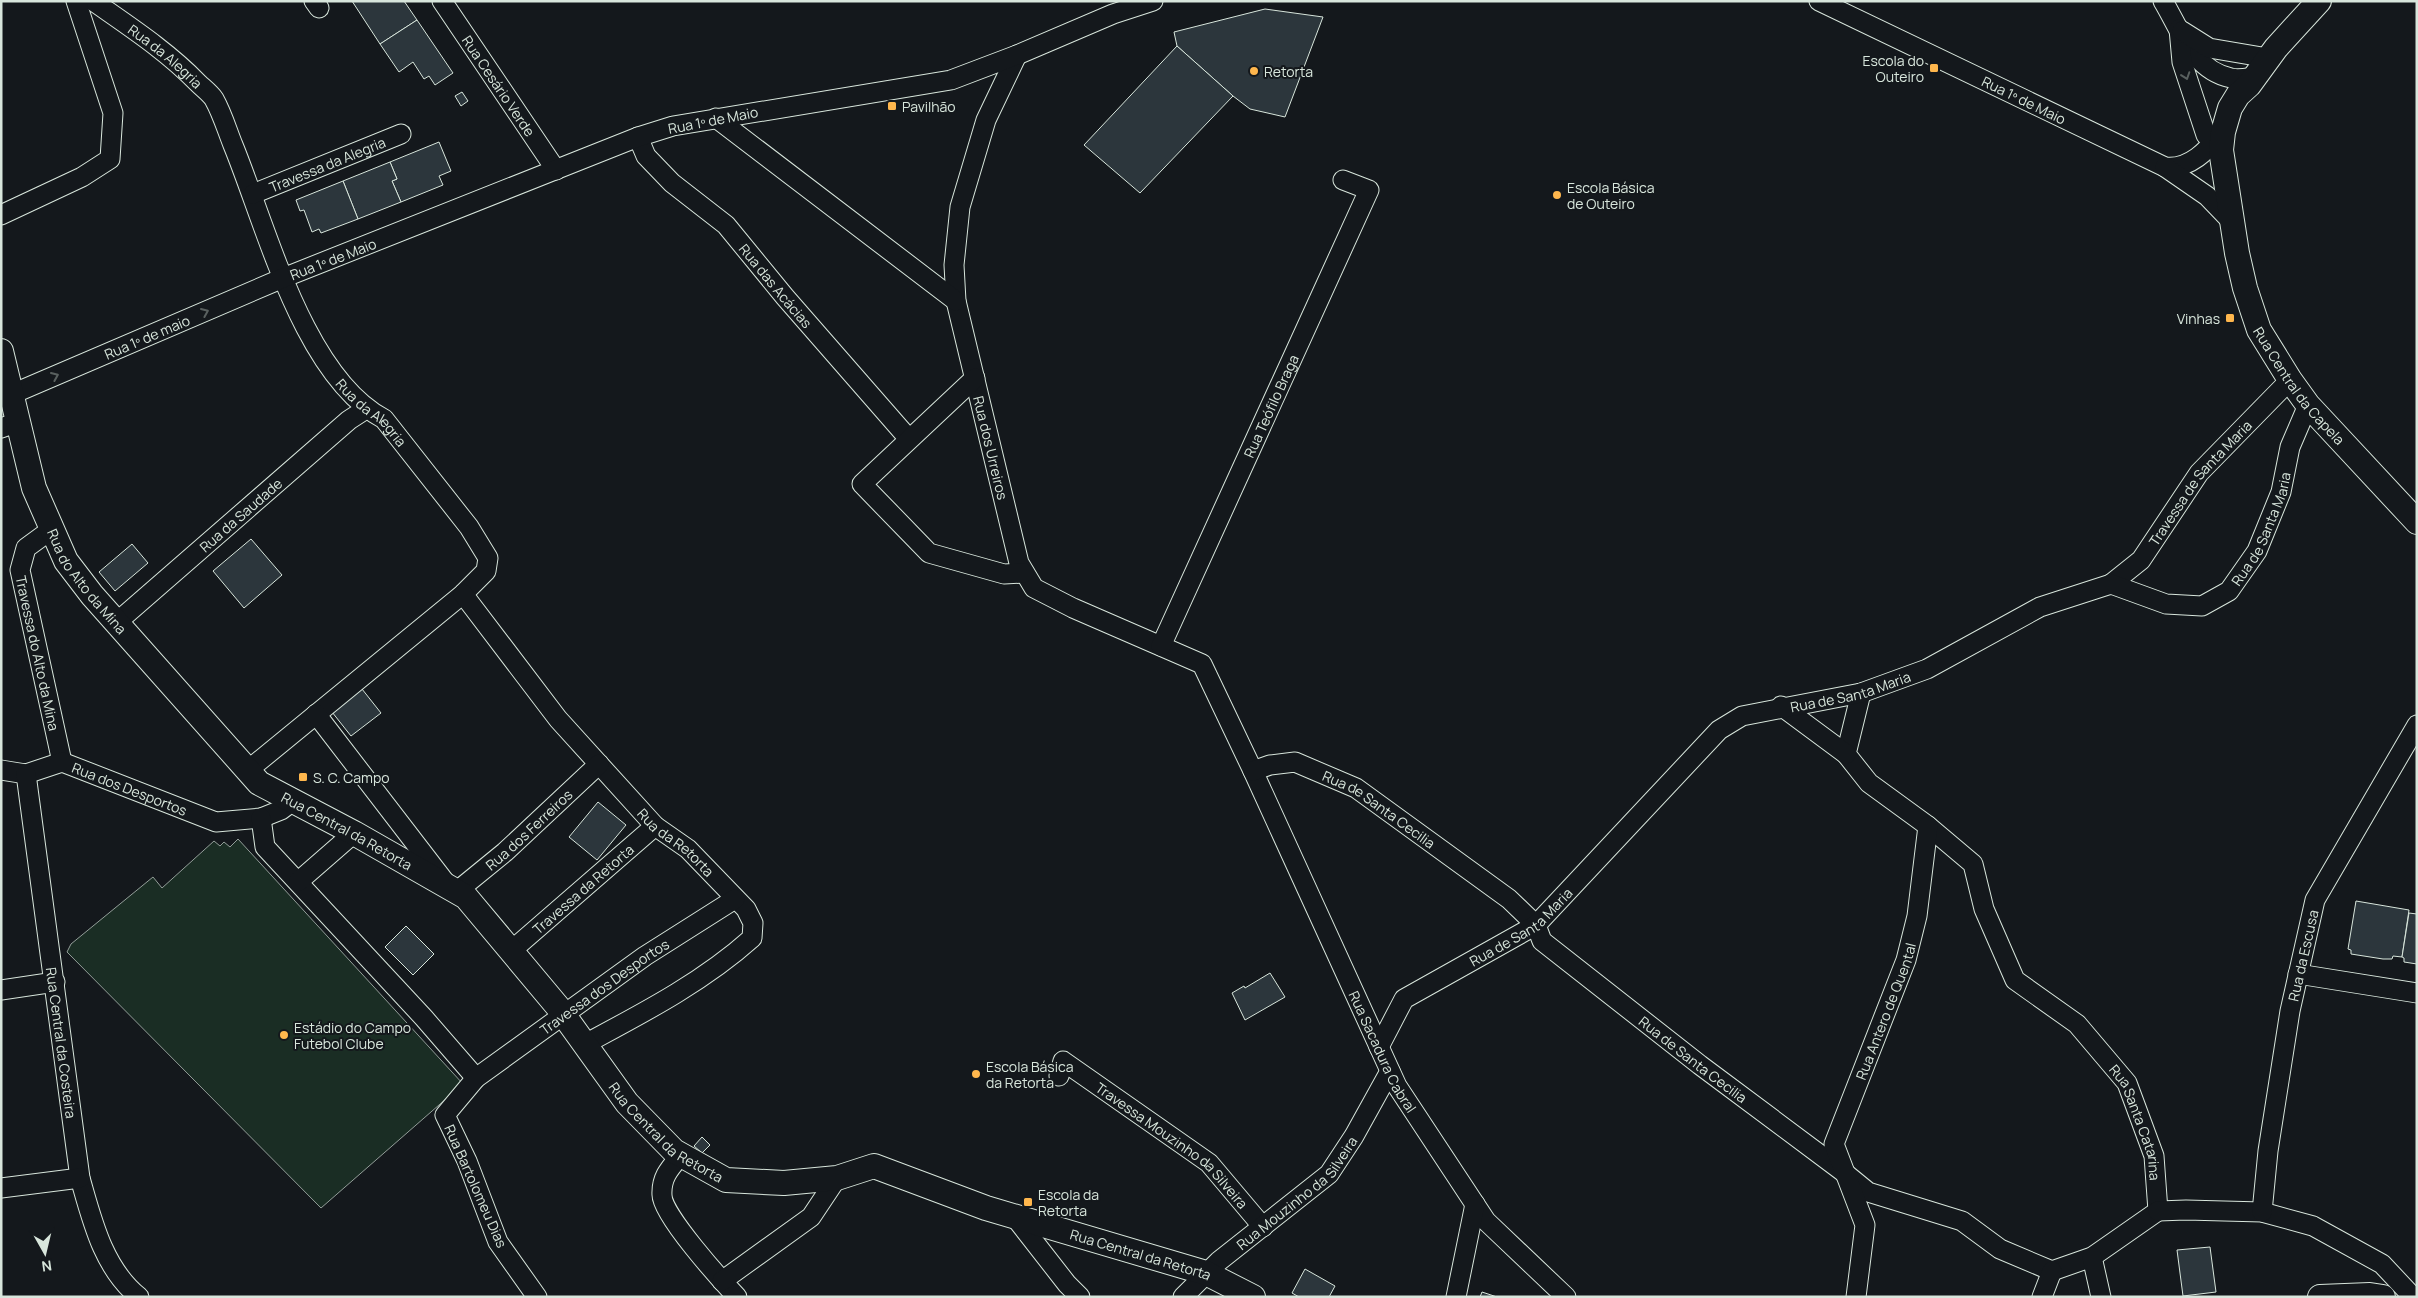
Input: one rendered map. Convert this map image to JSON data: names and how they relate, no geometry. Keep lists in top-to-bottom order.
{
  "streets": {
    "street": [
      "Rua da Alegria",
      "Rua Cesário Verde",
      "Rua 1º de Maio",
      "Travessa da Alegria",
      "Rua das Acácias",
      "Rua 1º de maio",
      "Rua Central da Capela",
      "Rua Teófilo Braga",
      "Rua dos Urreiros",
      "Travessa de Santa Maria",
      "Rua da Saudade",
      "Rua de Santa Maria",
      "Rua do Alto da Mina",
      "Travessa do Alto da Mina",
      "Rua dos Desportos",
      "Rua de Santa Cecilia",
      "Rua dos Ferreiros",
      "Rua Central da Retorta",
      "Rua da Retorta",
      "Travessa da Retorta",
      "Rua da Escusa",
      "Travessa dos Desportos",
      "Rua Antero de Quental",
      "Rua Central da Costeira",
      "Rua Sacadura Cabral",
      "Rua Santa Catarina",
      "Travessa Mouzinho da Silveira",
      "Rua Bartolomeu Dias",
      "Rua Mouzinho da Silveira"
    ]
  },
  "crossings": [
    ["Rua da Alegria", "Rua 1º de Maio"],
    ["Rua da Alegria", "Travessa da Alegria"],
    ["Rua da Alegria", "Rua 1º de maio"],
    ["Rua da Alegria", "Rua da Saudade"],
    ["Rua da Alegria", "Rua do Alto da Mina"],
    ["Rua da Alegria", "Rua Central da Retorta"],
    ["Rua da Alegria", "Rua da Retorta"],
    ["Rua Cesário Verde", "Rua 1º de Maio"],
    ["Rua 1º de Maio", "Rua das Acácias"],
    ["Rua 1º de Maio", "Rua 1º de maio"],
    ["Rua 1º de Maio", "Rua dos Urreiros"],
    ["Rua 1º de maio", "Rua do Alto da Mina"],
    ["Rua Central da Capela", "Travessa de Santa Maria"],
    ["Rua Central da Capela", "Rua de Santa Maria"],
    ["Rua Teófilo Braga", "Rua dos Urreiros"],
    ["Rua dos Urreiros", "Rua de Santa Cecilia"],
    ["Rua dos Urreiros", "Rua Sacadura Cabral"],
    ["Travessa de Santa Maria", "Rua de Santa Maria"],
    ["Rua da Saudade", "Rua do Alto da Mina"],
    ["Rua de Santa Maria", "Rua de Santa Cecilia"],
    ["Rua de Santa Maria", "Rua Sacadura Cabral"],
    ["Rua do Alto da Mina", "Travessa do Alto da Mina"],
    ["Rua do Alto da Mina", "Rua Central da Retorta"],
    ["Travessa do Alto da Mina", "Rua dos Desportos"],
    ["Rua dos Desportos", "Rua Central da Retorta"],
    ["Rua dos Desportos", "Rua Central da Costeira"],
    ["Rua de Santa Cecilia", "Rua Antero de Quental"],
    ["Rua de Santa Cecilia", "Rua Sacadura Cabral"],
    ["Rua dos Ferreiros", "Rua Central da Retorta"],
    ["Rua dos Ferreiros", "Rua da Retorta"],
    ["Rua Central da Retorta", "Rua da Retorta"],
    ["Rua Central da Retorta", "Travessa da Retorta"],
    ["Rua Central da Retorta", "Travessa dos Desportos"],
    ["Rua Central da Retorta", "Rua Mouzinho da Silveira"],
    ["Rua da Retorta", "Travessa da Retorta"],
    ["Rua da Retorta", "Travessa dos Desportos"],
    ["Travessa dos Desportos", "Rua Bartolomeu Dias"],
    ["Rua Antero de Quental", "Rua Santa Catarina"],
    ["Rua Sacadura Cabral", "Rua Mouzinho da Silveira"],
    ["Travessa Mouzinho da Silveira", "Rua Mouzinho da Silveira"]
  ],
  "one_way": ["Rua 1º de maio"],
  "places": {
    "transit": [
      "Escola do Outeiro",
      "Pavilhão",
      "Vinhas",
      "S. C. Campo",
      "Escola da Retorta"
    ],
    "other": [
      "Retorta",
      "Escola Básica de Outeiro",
      "Estádio do Campo Futebol Clube",
      "Escola Básica da Retorta"
    ]
  },
  "north": "bottom"
}
